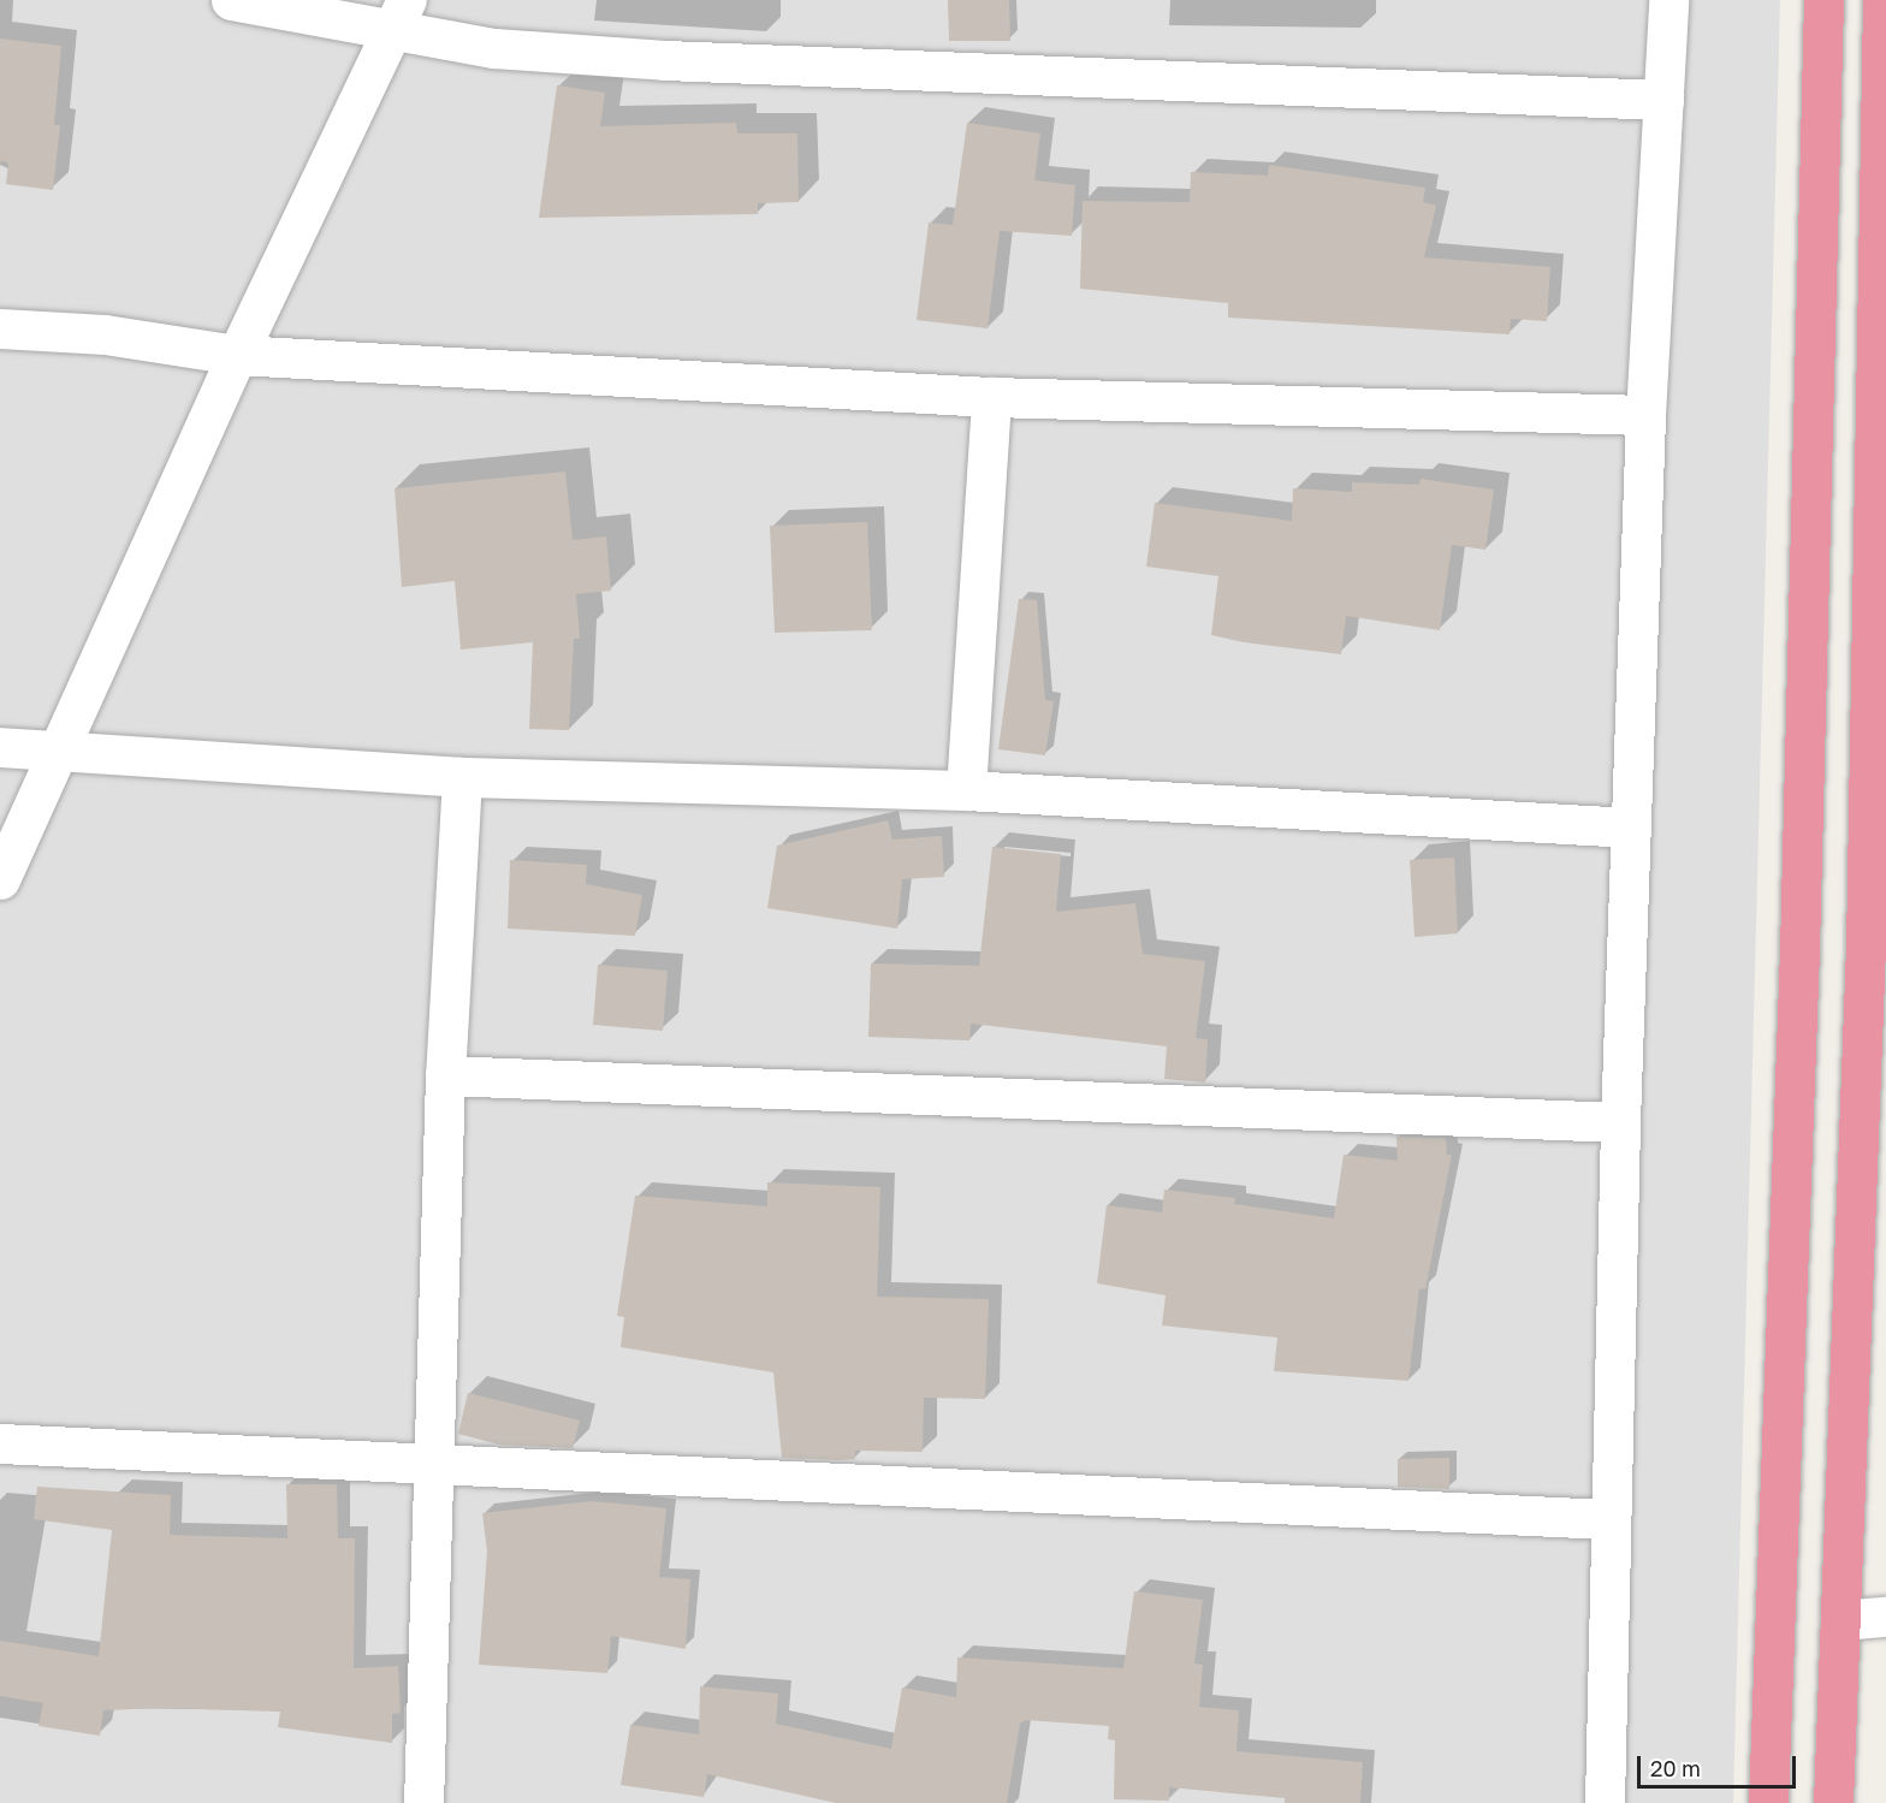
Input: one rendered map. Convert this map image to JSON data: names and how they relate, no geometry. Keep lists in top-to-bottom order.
{
  "scale_bar": "20 m"
}
